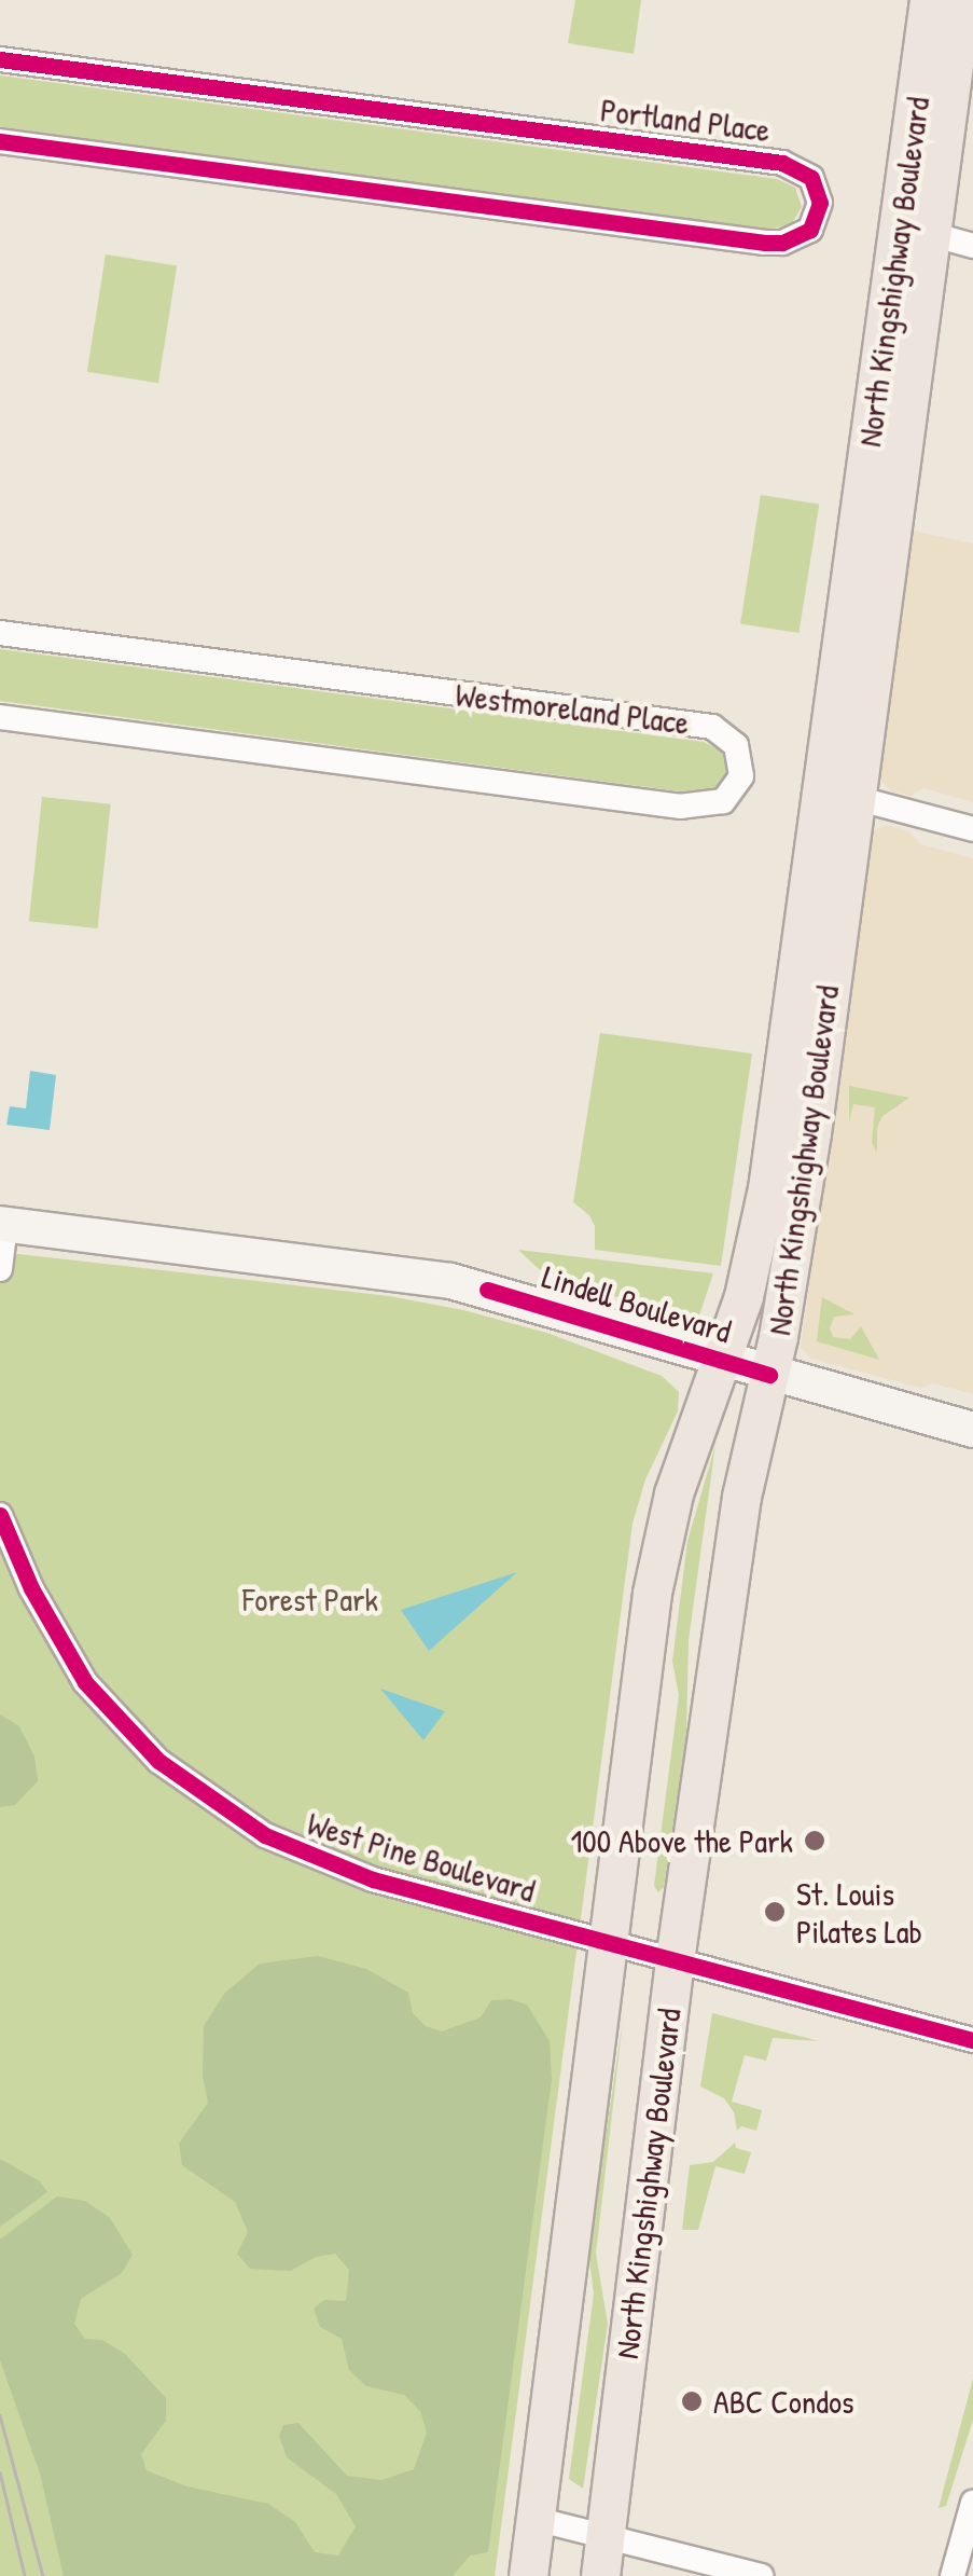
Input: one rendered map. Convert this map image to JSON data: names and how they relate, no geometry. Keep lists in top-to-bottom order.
{
  "streets": {
    "main road": ["North Kingshighway Boulevard", "Lindell Boulevard"],
    "street": ["Portland Place", "Westmoreland Place", "West Pine Boulevard"]
  },
  "crossings": [
    ["North Kingshighway Boulevard", "Lindell Boulevard"],
    ["North Kingshighway Boulevard", "West Pine Boulevard"]
  ],
  "parks": ["Forest Park"],
  "places": ["100 Above the Park", "St. Louis Pilates Lab", "ABC Condos"]
}
